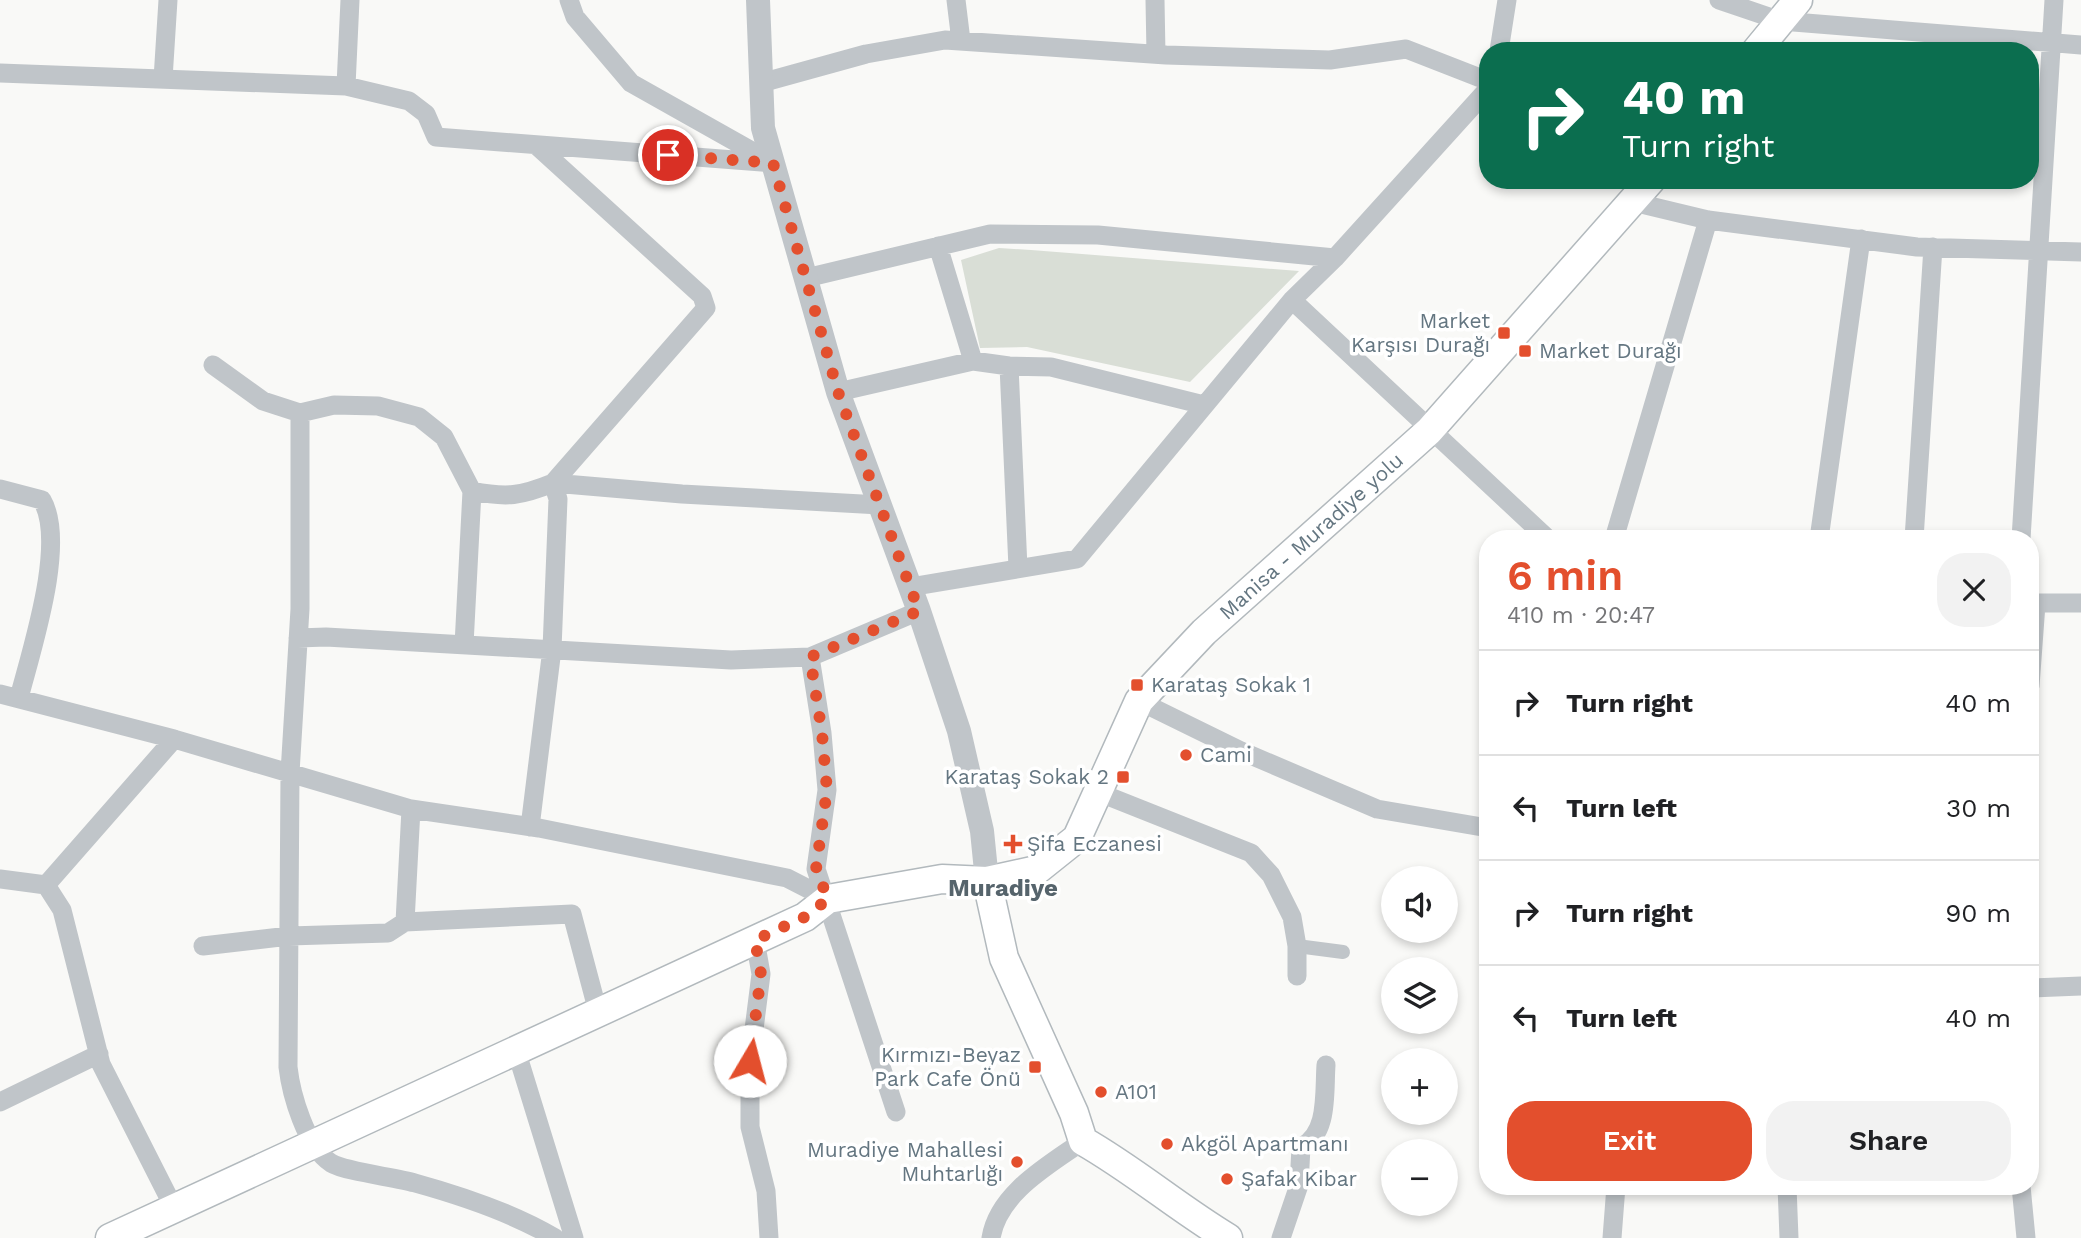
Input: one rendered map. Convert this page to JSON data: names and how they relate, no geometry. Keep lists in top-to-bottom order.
{
  "streets": {
    "main road": ["Manisa - Muradiye yolu"]
  },
  "districts": ["Muradiye"],
  "places": {
    "transit": [
      "Market Karşısı Durağı",
      "Market Durağı",
      "Karataş Sokak 1",
      "Karataş Sokak 2",
      "Kırmızı-Beyaz Park Cafe Önü"
    ],
    "other": [
      "Cami",
      "A101",
      "Akgöl Apartmanı",
      "Muradiye Mahallesi Muhtarlığı",
      "Şafak Kibar"
    ],
    "health": ["Şifa Eczanesi"]
  },
  "page": {
    "turn": ["40 m", "Turn right"],
    "heading": ["6 min", "410 m · 20:47"],
    "list": [
      {
        "name": "Turn right",
        "value": "40 m"
      },
      {
        "name": "Turn left",
        "value": "30 m"
      },
      {
        "name": "Turn right",
        "value": "90 m"
      },
      {
        "name": "Turn left",
        "value": "40 m"
      }
    ],
    "map_buttons": ["+", "−"],
    "buttons": ["Exit", "Share"]
  }
}
